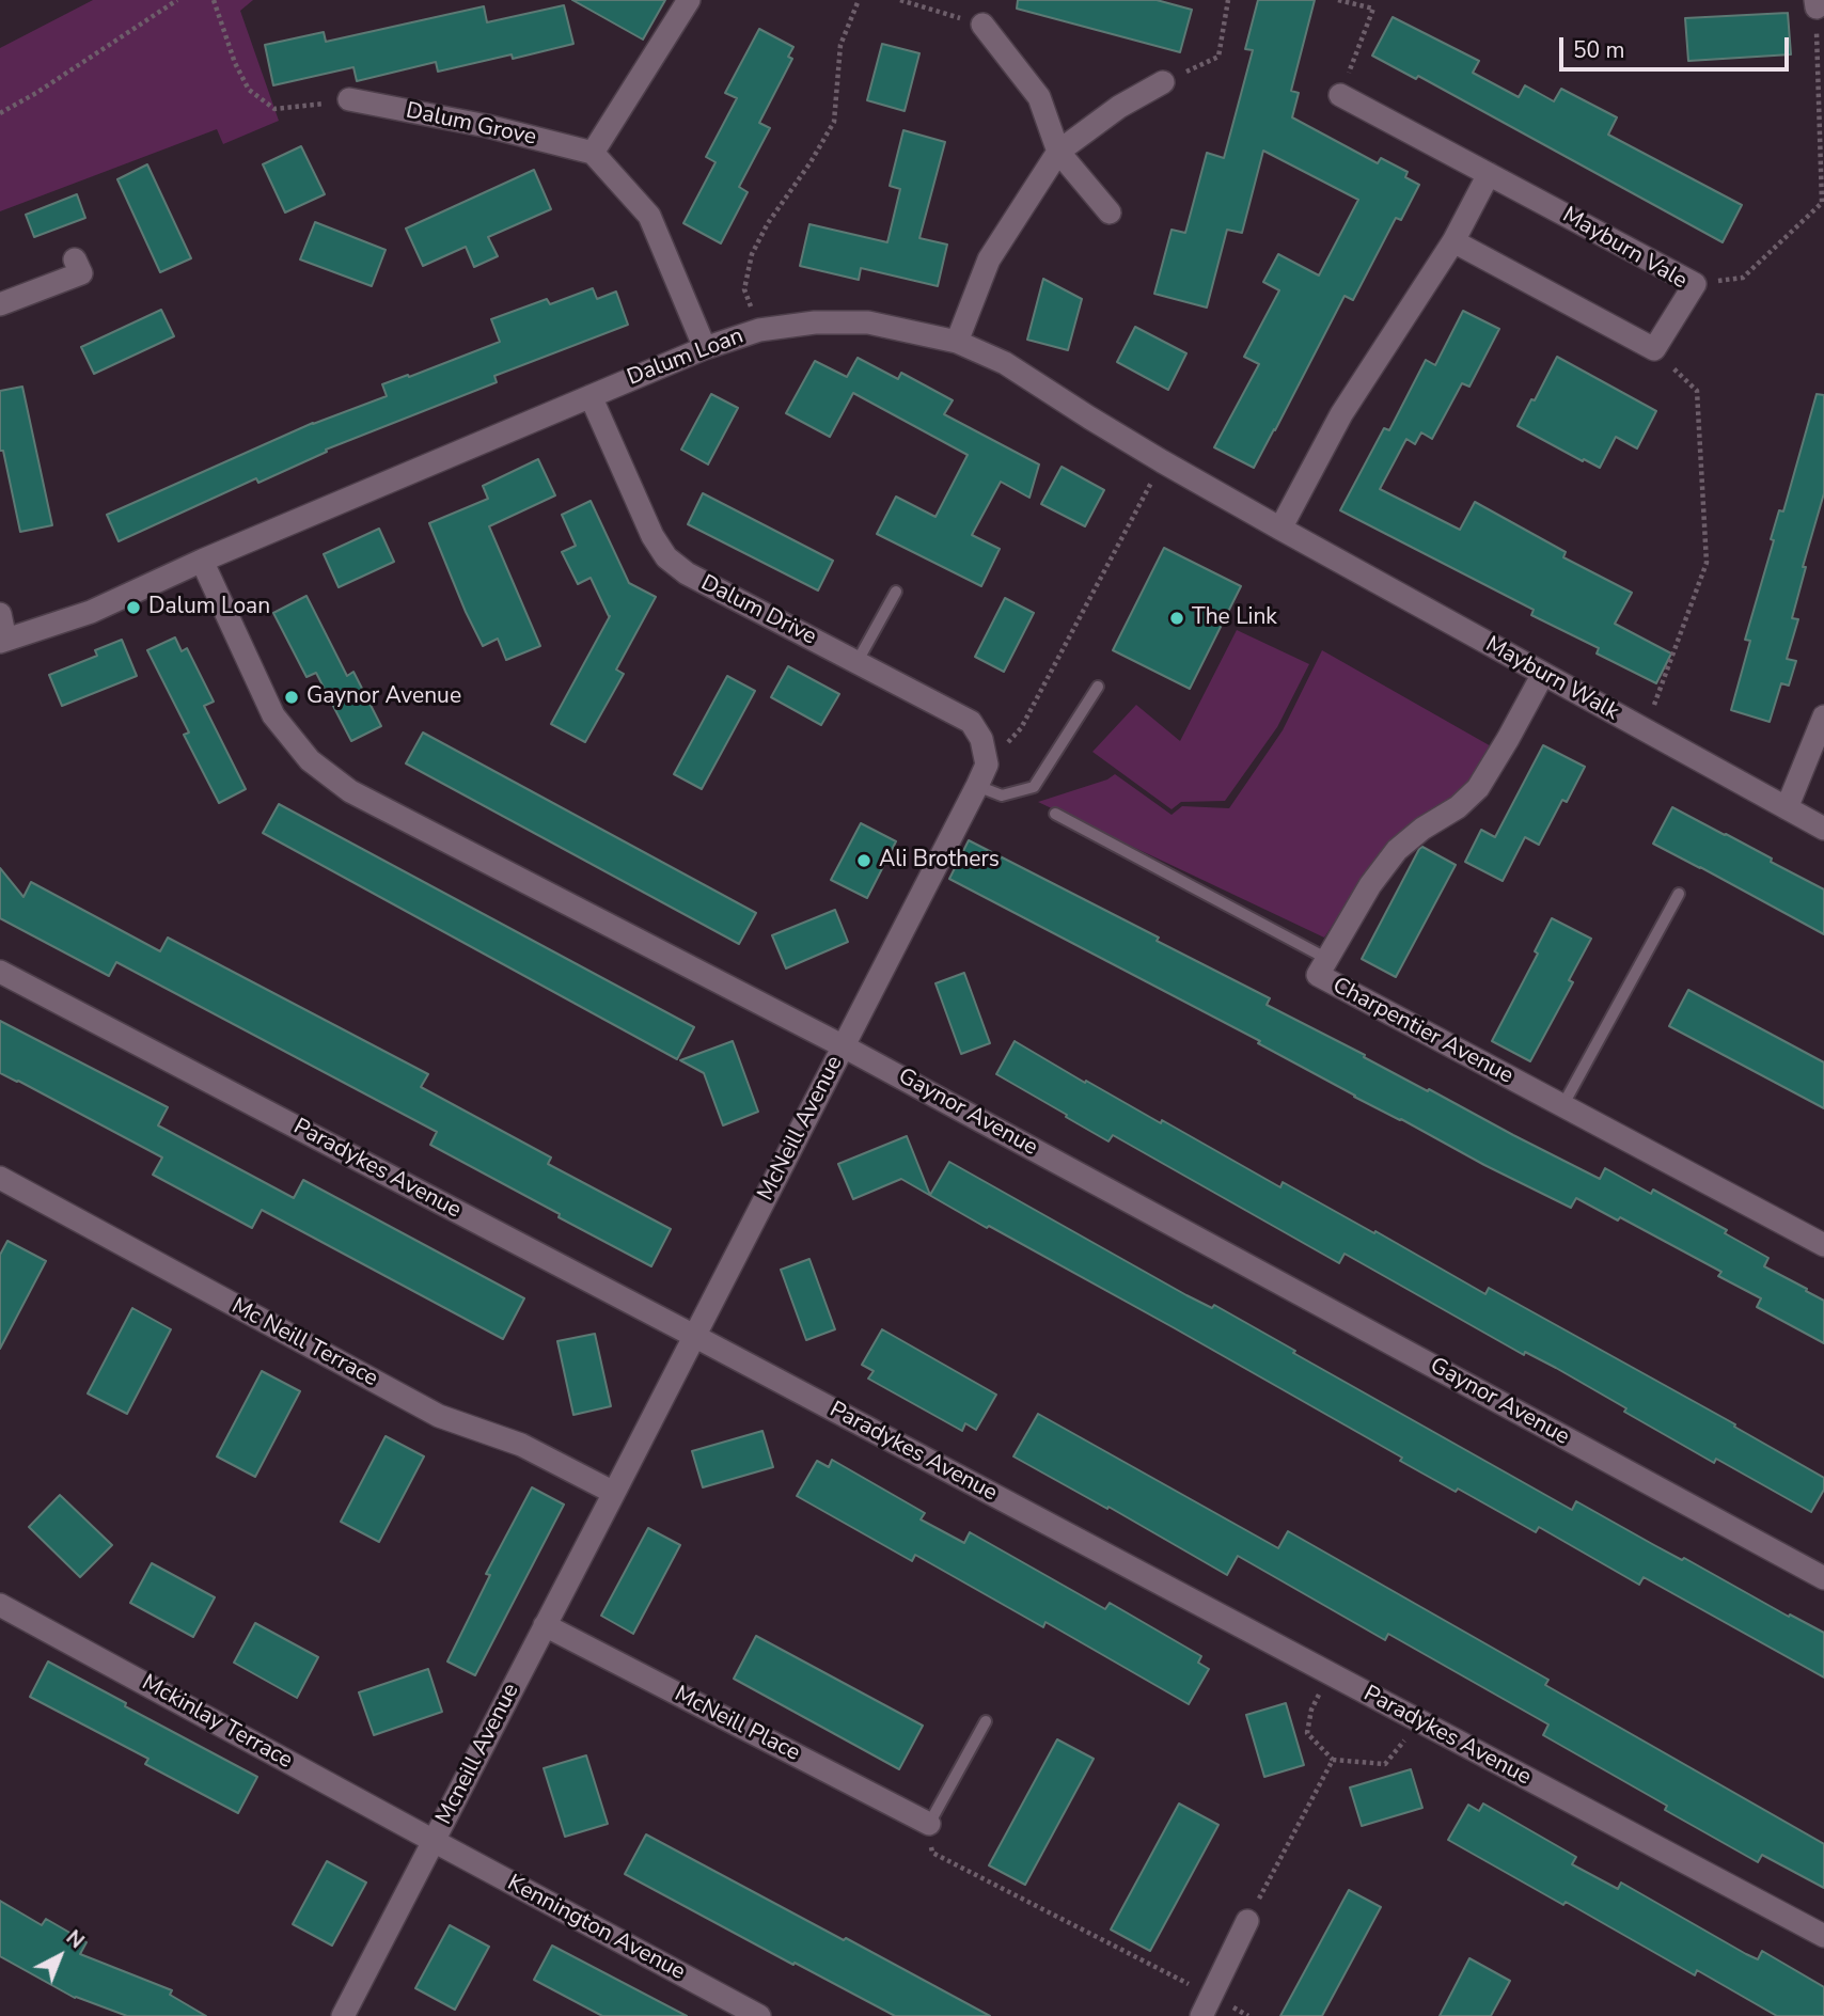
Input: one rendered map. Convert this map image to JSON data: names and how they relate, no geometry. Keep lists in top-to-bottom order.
{
  "streets": {
    "street": [
      "Dalum Grove",
      "Mayburn Vale",
      "Dalum Loan",
      "Dalum Drive",
      "Mayburn Walk",
      "Charpentier Avenue",
      "Gaynor Avenue",
      "McNeill Avenue",
      "Paradykes Avenue",
      "Mc Neill Terrace",
      "Mckinlay Terrace",
      "McNeill Place",
      "Mcneill Avenue",
      "Kennington Avenue"
    ]
  },
  "crossings": [
    ["Dalum Loan", "Dalum Drive"],
    ["Dalum Loan", "Mayburn Walk"],
    ["Dalum Loan", "Gaynor Avenue"],
    ["Dalum Drive", "McNeill Avenue"],
    ["Mayburn Walk", "Charpentier Avenue"],
    ["Gaynor Avenue", "McNeill Avenue"],
    ["McNeill Avenue", "Paradykes Avenue"],
    ["McNeill Avenue", "Mc Neill Terrace"],
    ["McNeill Avenue", "Mcneill Avenue"],
    ["Mc Neill Terrace", "Mcneill Avenue"],
    ["Mckinlay Terrace", "Mcneill Avenue"],
    ["Mckinlay Terrace", "Kennington Avenue"],
    ["McNeill Place", "Mcneill Avenue"],
    ["Mcneill Avenue", "Kennington Avenue"]
  ],
  "places": [
    "Dalum Loan",
    "The Link",
    "Gaynor Avenue",
    "Ali Brothers"
  ],
  "scale_bar": "50 m",
  "north": "top right"
}
